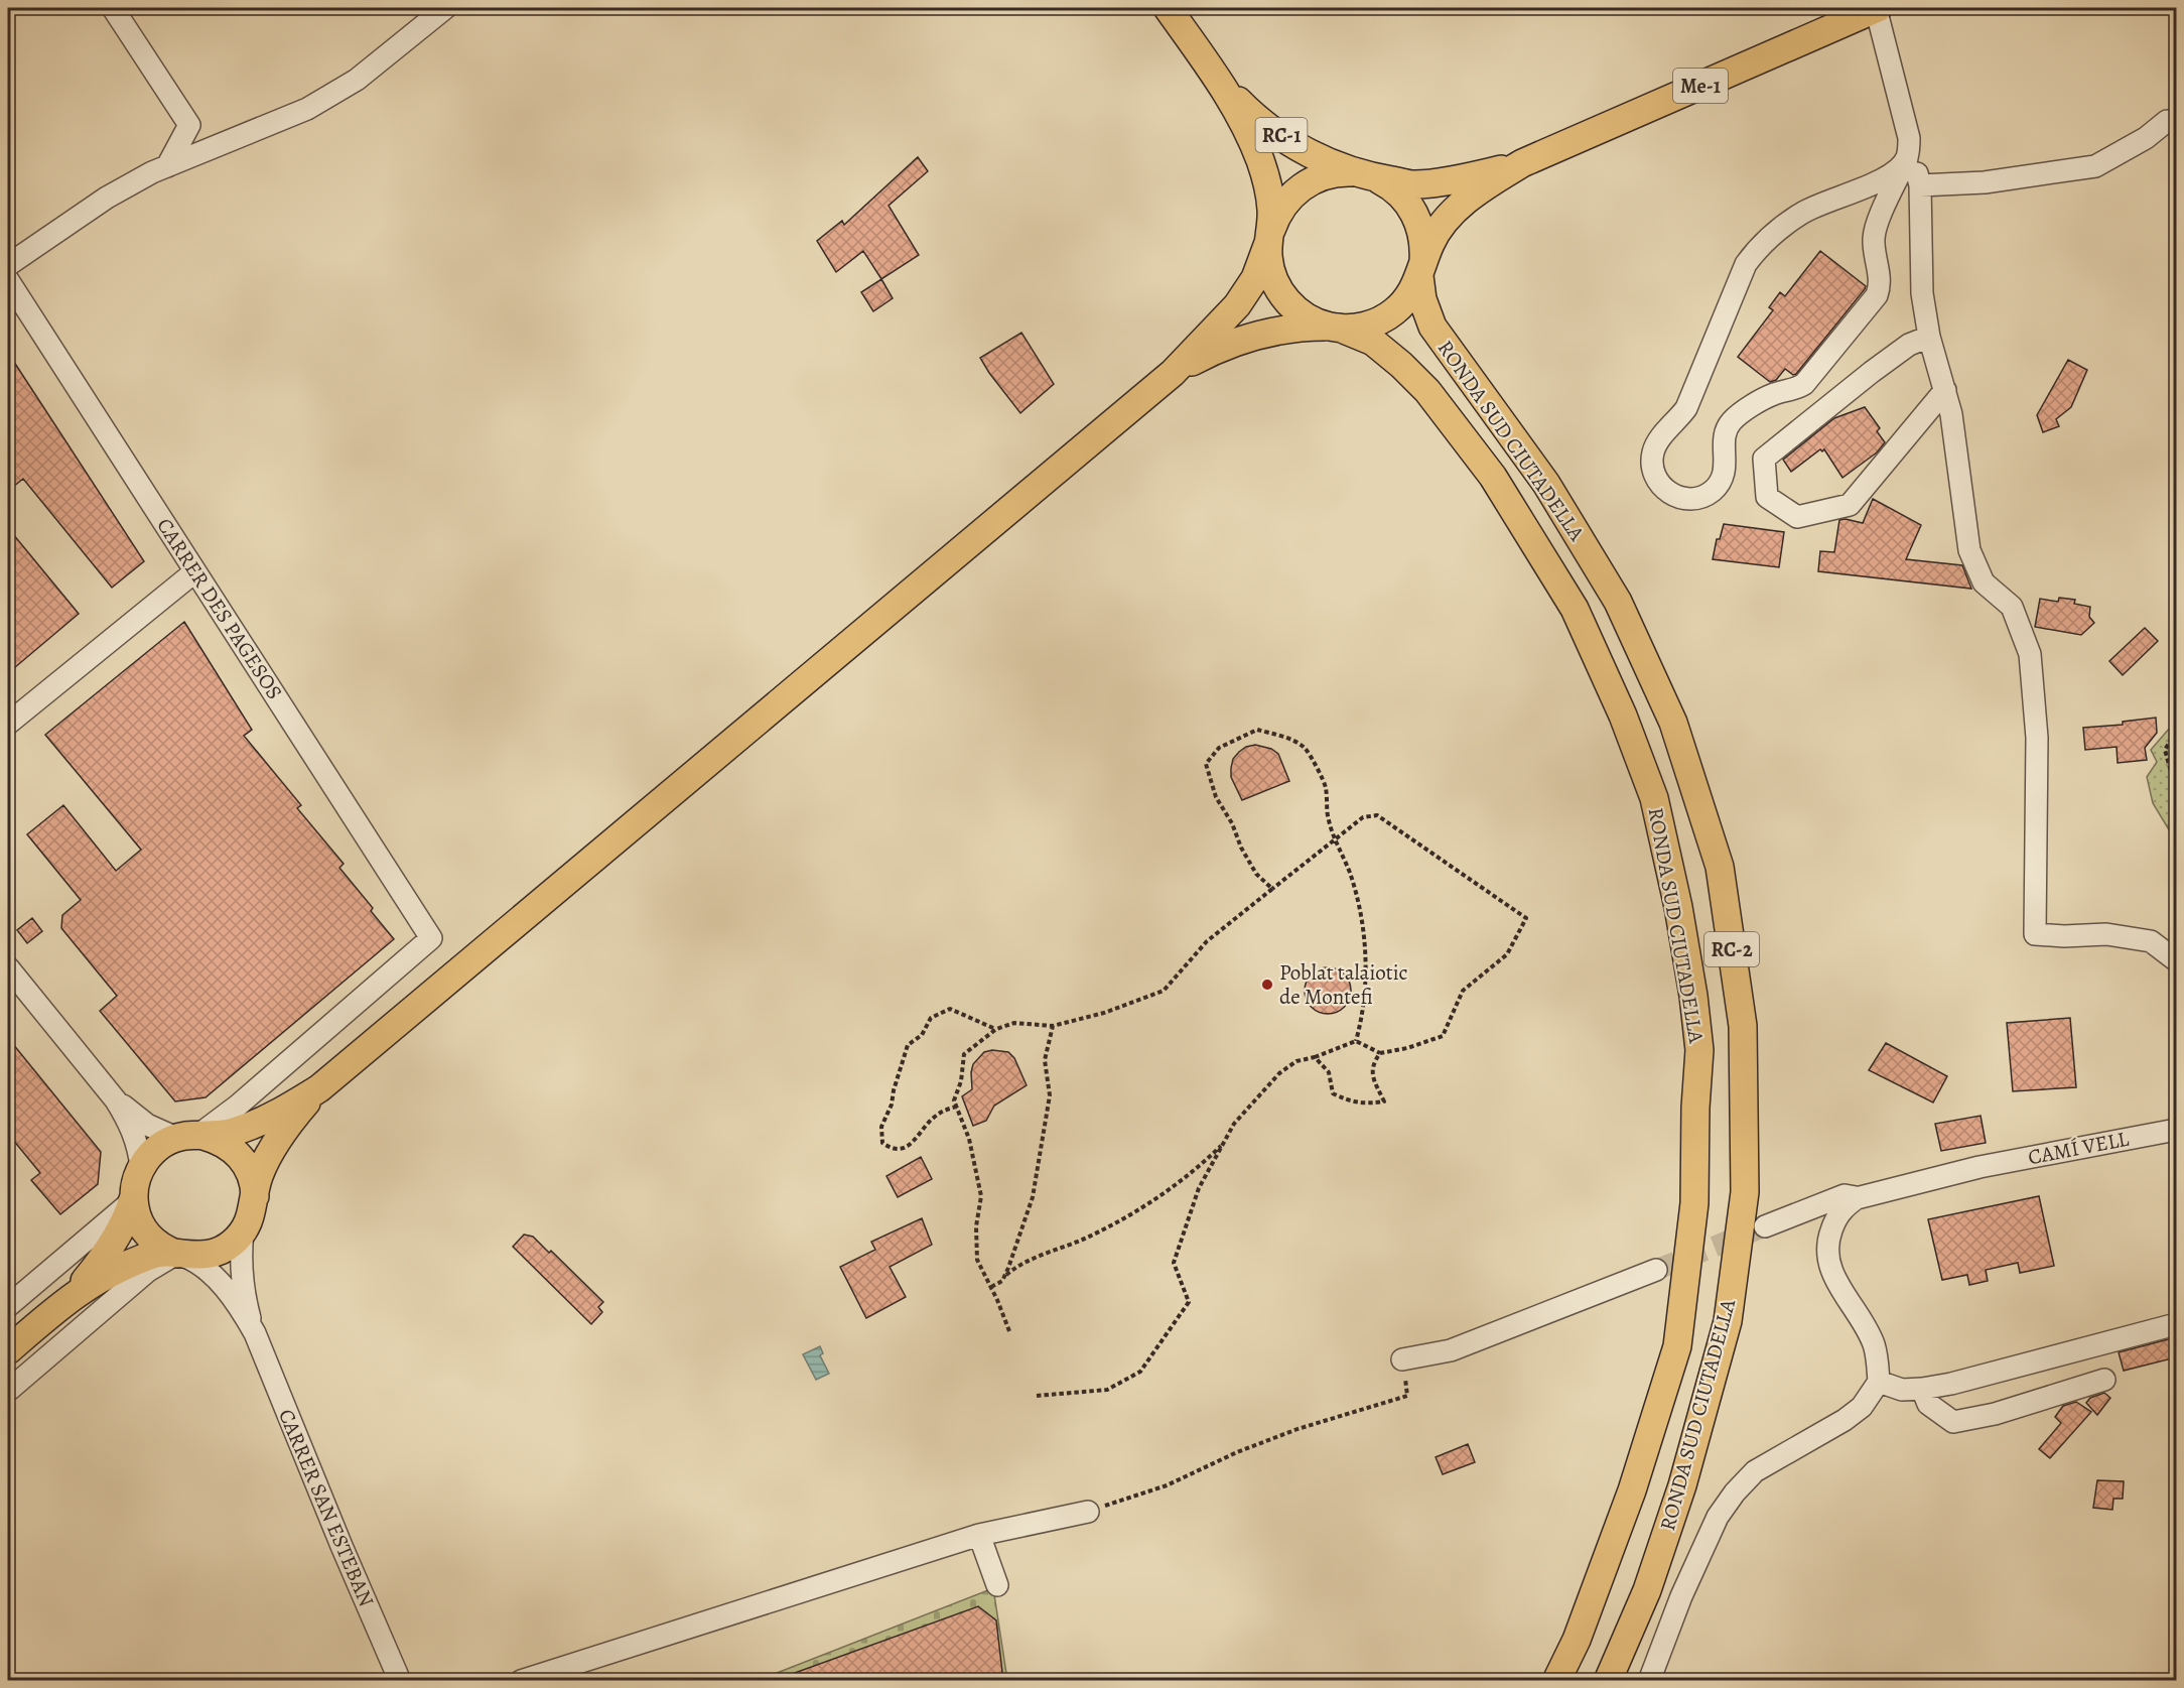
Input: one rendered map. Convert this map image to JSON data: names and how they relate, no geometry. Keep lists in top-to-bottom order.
{
  "streets": {
    "main road": [
      "Me-1",
      "RC-1",
      "RONDA SUD CIUTADELLA",
      "RC-2"
    ],
    "street": ["CARRER DES PAGESOS", "CAMÍ VELL", "CARRER SAN ESTEBAN"]
  },
  "crossings": [
    ["Me-1", "RC-1"],
    ["Me-1", "RONDA SUD CIUTADELLA"],
    ["Me-1", "CARRER DES PAGESOS"],
    ["Me-1", "CARRER SAN ESTEBAN"],
    ["RC-1", "RONDA SUD CIUTADELLA"],
    ["CARRER DES PAGESOS", "CARRER SAN ESTEBAN"]
  ],
  "places": ["Poblat talaiotic de Montefi"]
}
